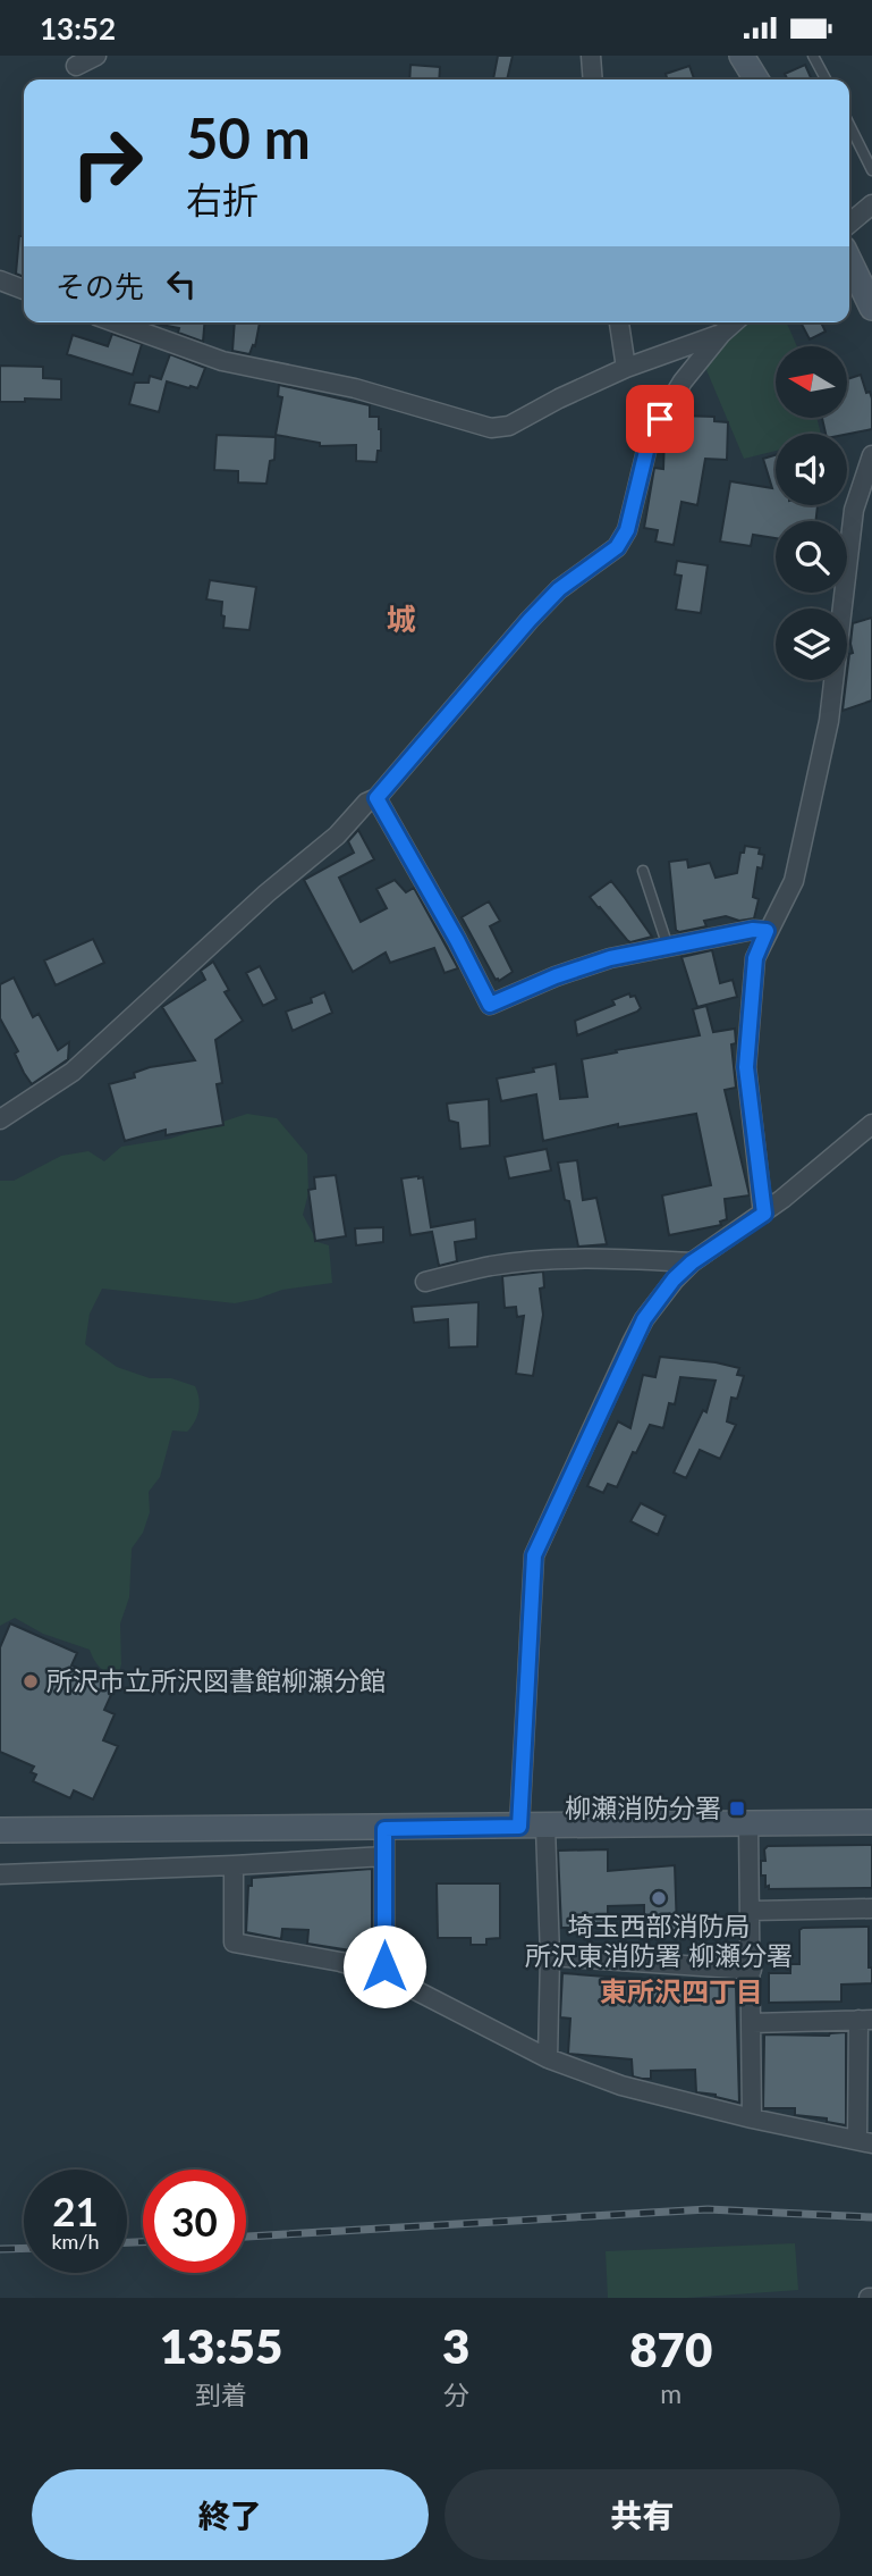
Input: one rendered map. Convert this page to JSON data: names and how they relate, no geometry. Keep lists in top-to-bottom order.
{
  "districts": ["城", "東所沢四丁目"],
  "places": {
    "other": ["所沢市立所沢図書館柳瀬分館", "埼玉西部消防局 所沢東消防署 柳瀬分署"],
    "transit": ["柳瀬消防分署"]
  },
  "north": "left",
  "page": {
    "status": "13:52",
    "turn": ["50 m", "右折"],
    "then": "その先",
    "speed": "21 km/h",
    "limit": "30",
    "eta": [
      "13:55",
      "到着",
      "3",
      "分",
      "870",
      "m"
    ],
    "buttons": ["終了", "共有"]
  }
}
